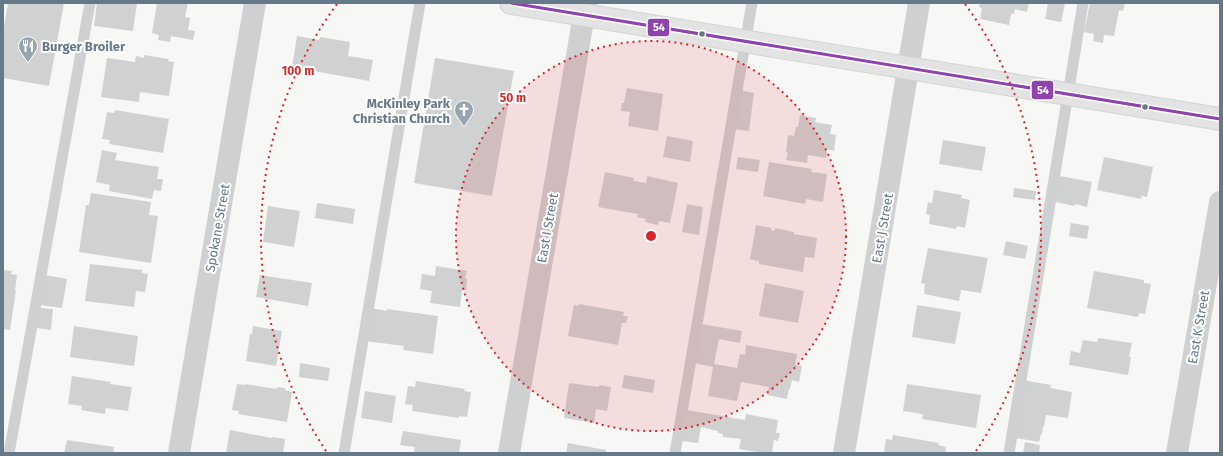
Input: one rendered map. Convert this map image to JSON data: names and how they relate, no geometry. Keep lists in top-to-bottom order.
{
  "streets": {
    "street": [
      "Spokane Street",
      "East I Street",
      "East J Street",
      "East K Street"
    ]
  },
  "places": {
    "restaurant": ["Burger Broiler"],
    "church": ["McKinley Park Christian Church"]
  },
  "lines": ["transit line 54"],
  "rings": ["100 m", "50 m"]
}
